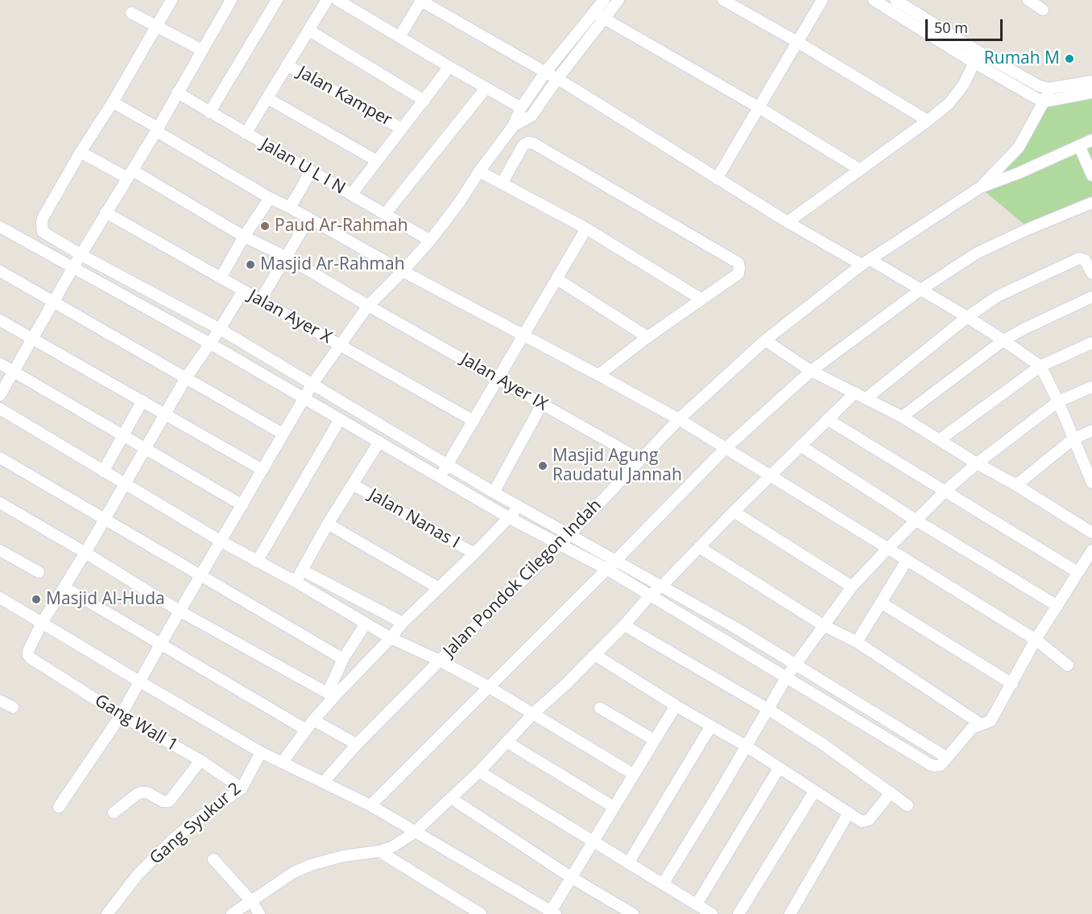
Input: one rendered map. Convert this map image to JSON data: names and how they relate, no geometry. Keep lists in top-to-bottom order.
{
  "streets": {
    "street": [
      "Jalan Kamper",
      "Jalan U L I N",
      "Jalan Ayer X",
      "Jalan Ayer IX",
      "Jalan Nanas I",
      "Jalan Pondok Cilegon Indah",
      "Gang Wall 1",
      "Gang Syukur 2"
    ]
  },
  "crossings": [
    ["Jalan Ayer IX", "Jalan Pondok Cilegon Indah"],
    ["Gang Wall 1", "Gang Syukur 2"]
  ],
  "places": [
    "Rumah M",
    "Paud Ar-Rahmah",
    "Masjid Ar-Rahmah",
    "Masjid Agung Raudatul Jannah",
    "Masjid Al-Huda"
  ],
  "scale_bar": "50 m"
}
